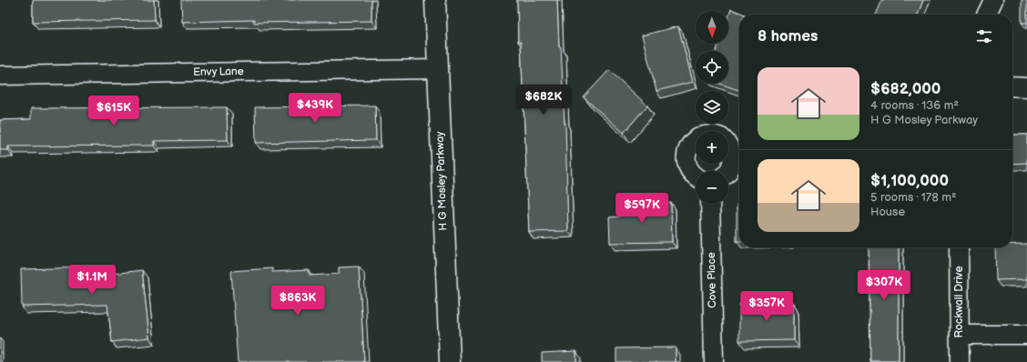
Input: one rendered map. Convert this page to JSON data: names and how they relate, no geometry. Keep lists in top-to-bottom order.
{
  "streets": {
    "main road": ["H G Mosley Parkway"],
    "street": ["Envy Lane", "Cove Place", "Rockwall Drive"]
  },
  "crossings": [
    ["Envy Lane", "H G Mosley Parkway"]
  ],
  "north": "bottom",
  "page": {
    "map_buttons": ["+", "−"],
    "heading": "8 homes",
    "list": [
      {
        "name": "$682,000",
        "note": "4 rooms · 136 m² · H G Mosley Parkway"
      },
      {
        "name": "$1,100,000",
        "note": "5 rooms · 178 m² · House"
      }
    ],
    "price": [
      "$682K",
      "$439K",
      "$615K",
      "$597K",
      "$1.1M",
      "$307K",
      "$863K",
      "$357K"
    ]
  }
}
